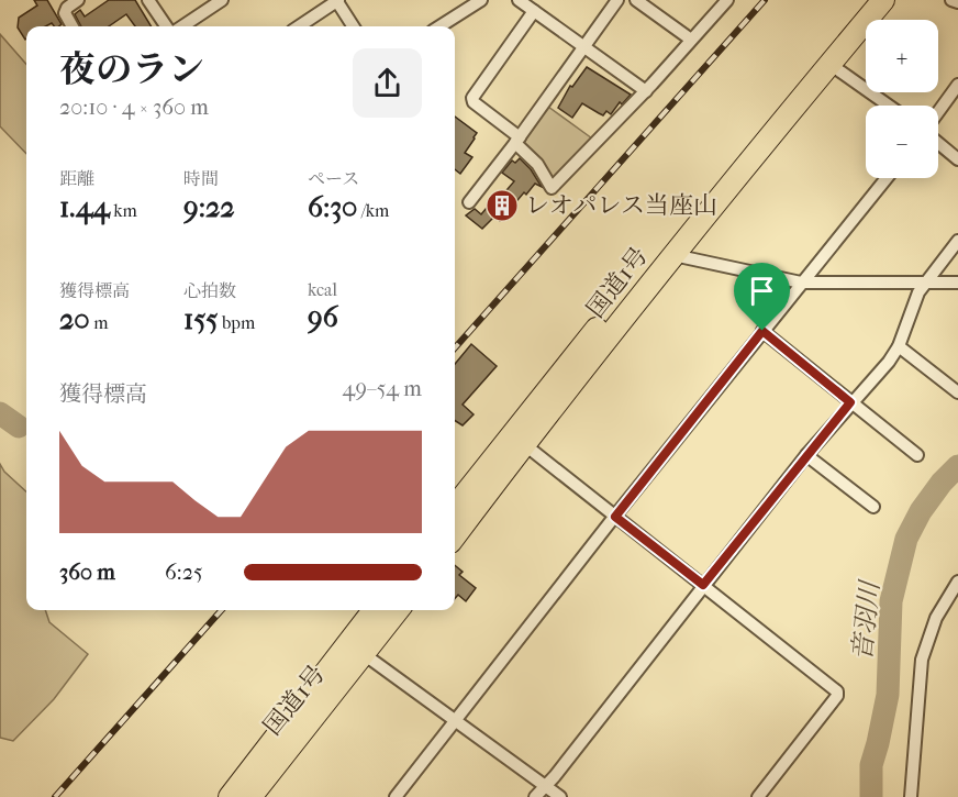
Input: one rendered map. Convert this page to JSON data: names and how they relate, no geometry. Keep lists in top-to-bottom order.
{
  "streets": {
    "highway": ["国道1号"]
  },
  "water": ["音羽川"],
  "places": {
    "building": ["レオパレス当座山"]
  },
  "page": {
    "map_buttons": ["+", "−"],
    "heading": ["夜のラン", "20:10 · 4 × 360 m"],
    "stats": [
      ["距離", "1.44 km"],
      ["時間", "9:22"],
      ["ペース", "6:30 /km"],
      ["獲得標高", "20 m"],
      ["心拍数", "155 bpm"],
      ["kcal", "96"]
    ],
    "chart": ["獲得標高", "49–54 m"],
    "list": [
      {
        "name": "360 m",
        "note": "6:25"
      }
    ]
  }
}
